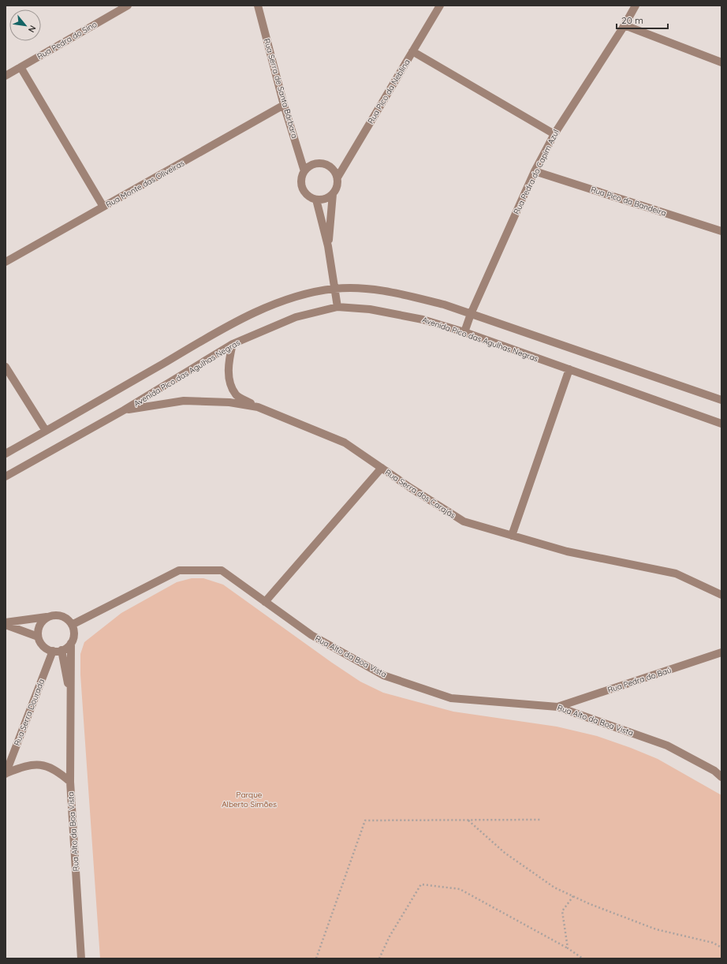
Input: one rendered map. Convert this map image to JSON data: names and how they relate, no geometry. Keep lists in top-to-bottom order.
{
  "streets": {
    "street": [
      "Rua Pedra do Sino",
      "Rua Serra de Santa Bárbara",
      "Rua Pico da Neblina",
      "Rua Pedra do Capim Azul",
      "Rua Monte das Oliveiras",
      "Rua Pico da Bandeira",
      "Avenida Pico das Agulhas Negras",
      "Rua Serra dos Carajás",
      "Rua Alto da Boa Vista",
      "Rua Pedra do Baú",
      "Rua Serra Dourada"
    ]
  },
  "crossings": [
    ["Rua Serra de Santa Bárbara", "Rua Pico da Neblina"],
    ["Rua Serra de Santa Bárbara", "Rua Monte das Oliveiras"],
    ["Rua Pedra do Capim Azul", "Rua Pico da Bandeira"],
    ["Rua Pedra do Capim Azul", "Avenida Pico das Agulhas Negras"],
    ["Avenida Pico das Agulhas Negras", "Rua Serra dos Carajás"],
    ["Rua Alto da Boa Vista", "Rua Pedra do Baú"],
    ["Rua Alto da Boa Vista", "Rua Serra Dourada"]
  ],
  "parks": ["Parque Alberto Simões"],
  "scale_bar": "20 m",
  "north": "bottom right"
}
